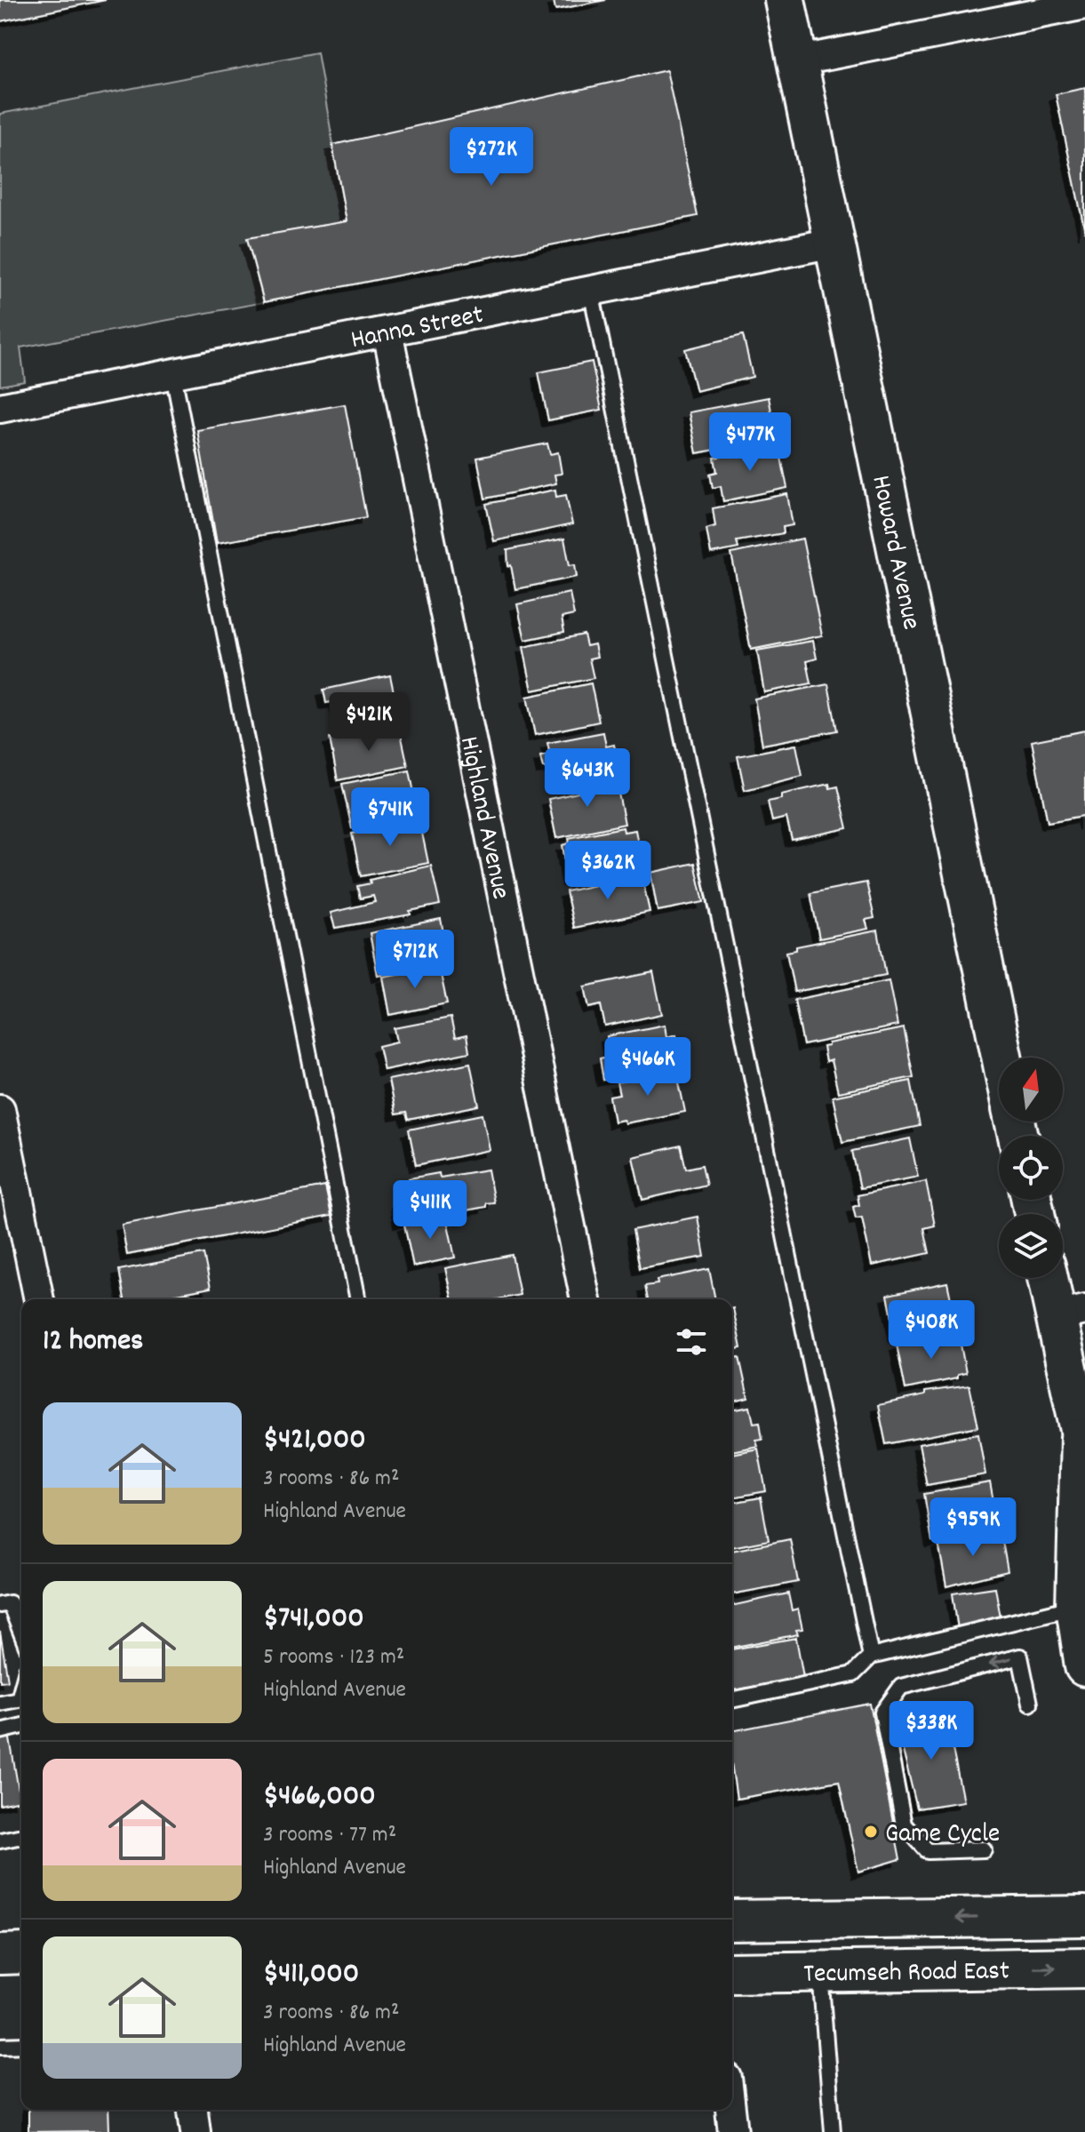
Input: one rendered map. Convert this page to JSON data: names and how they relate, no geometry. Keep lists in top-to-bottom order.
{
  "streets": {
    "main road": ["Howard Avenue", "Tecumseh Road East"],
    "street": ["Hanna Street", "Highland Avenue"]
  },
  "crossings": [
    ["Hanna Street", "Howard Avenue"],
    ["Hanna Street", "Highland Avenue"]
  ],
  "places": ["Game Cycle"],
  "north": "top",
  "page": {
    "price": [
      "$272K",
      "$477K",
      "$421K",
      "$643K",
      "$741K",
      "$362K",
      "$712K",
      "$466K",
      "$411K",
      "$408K",
      "$959K",
      "$338K"
    ],
    "heading": "12 homes",
    "list": [
      {
        "name": "$421,000",
        "note": "3 rooms · 86 m² · Highland Avenue"
      },
      {
        "name": "$741,000",
        "note": "5 rooms · 123 m² · Highland Avenue"
      },
      {
        "name": "$466,000",
        "note": "3 rooms · 77 m² · Highland Avenue"
      },
      {
        "name": "$411,000",
        "note": "3 rooms · 86 m² · Highland Avenue"
      }
    ]
  }
}
